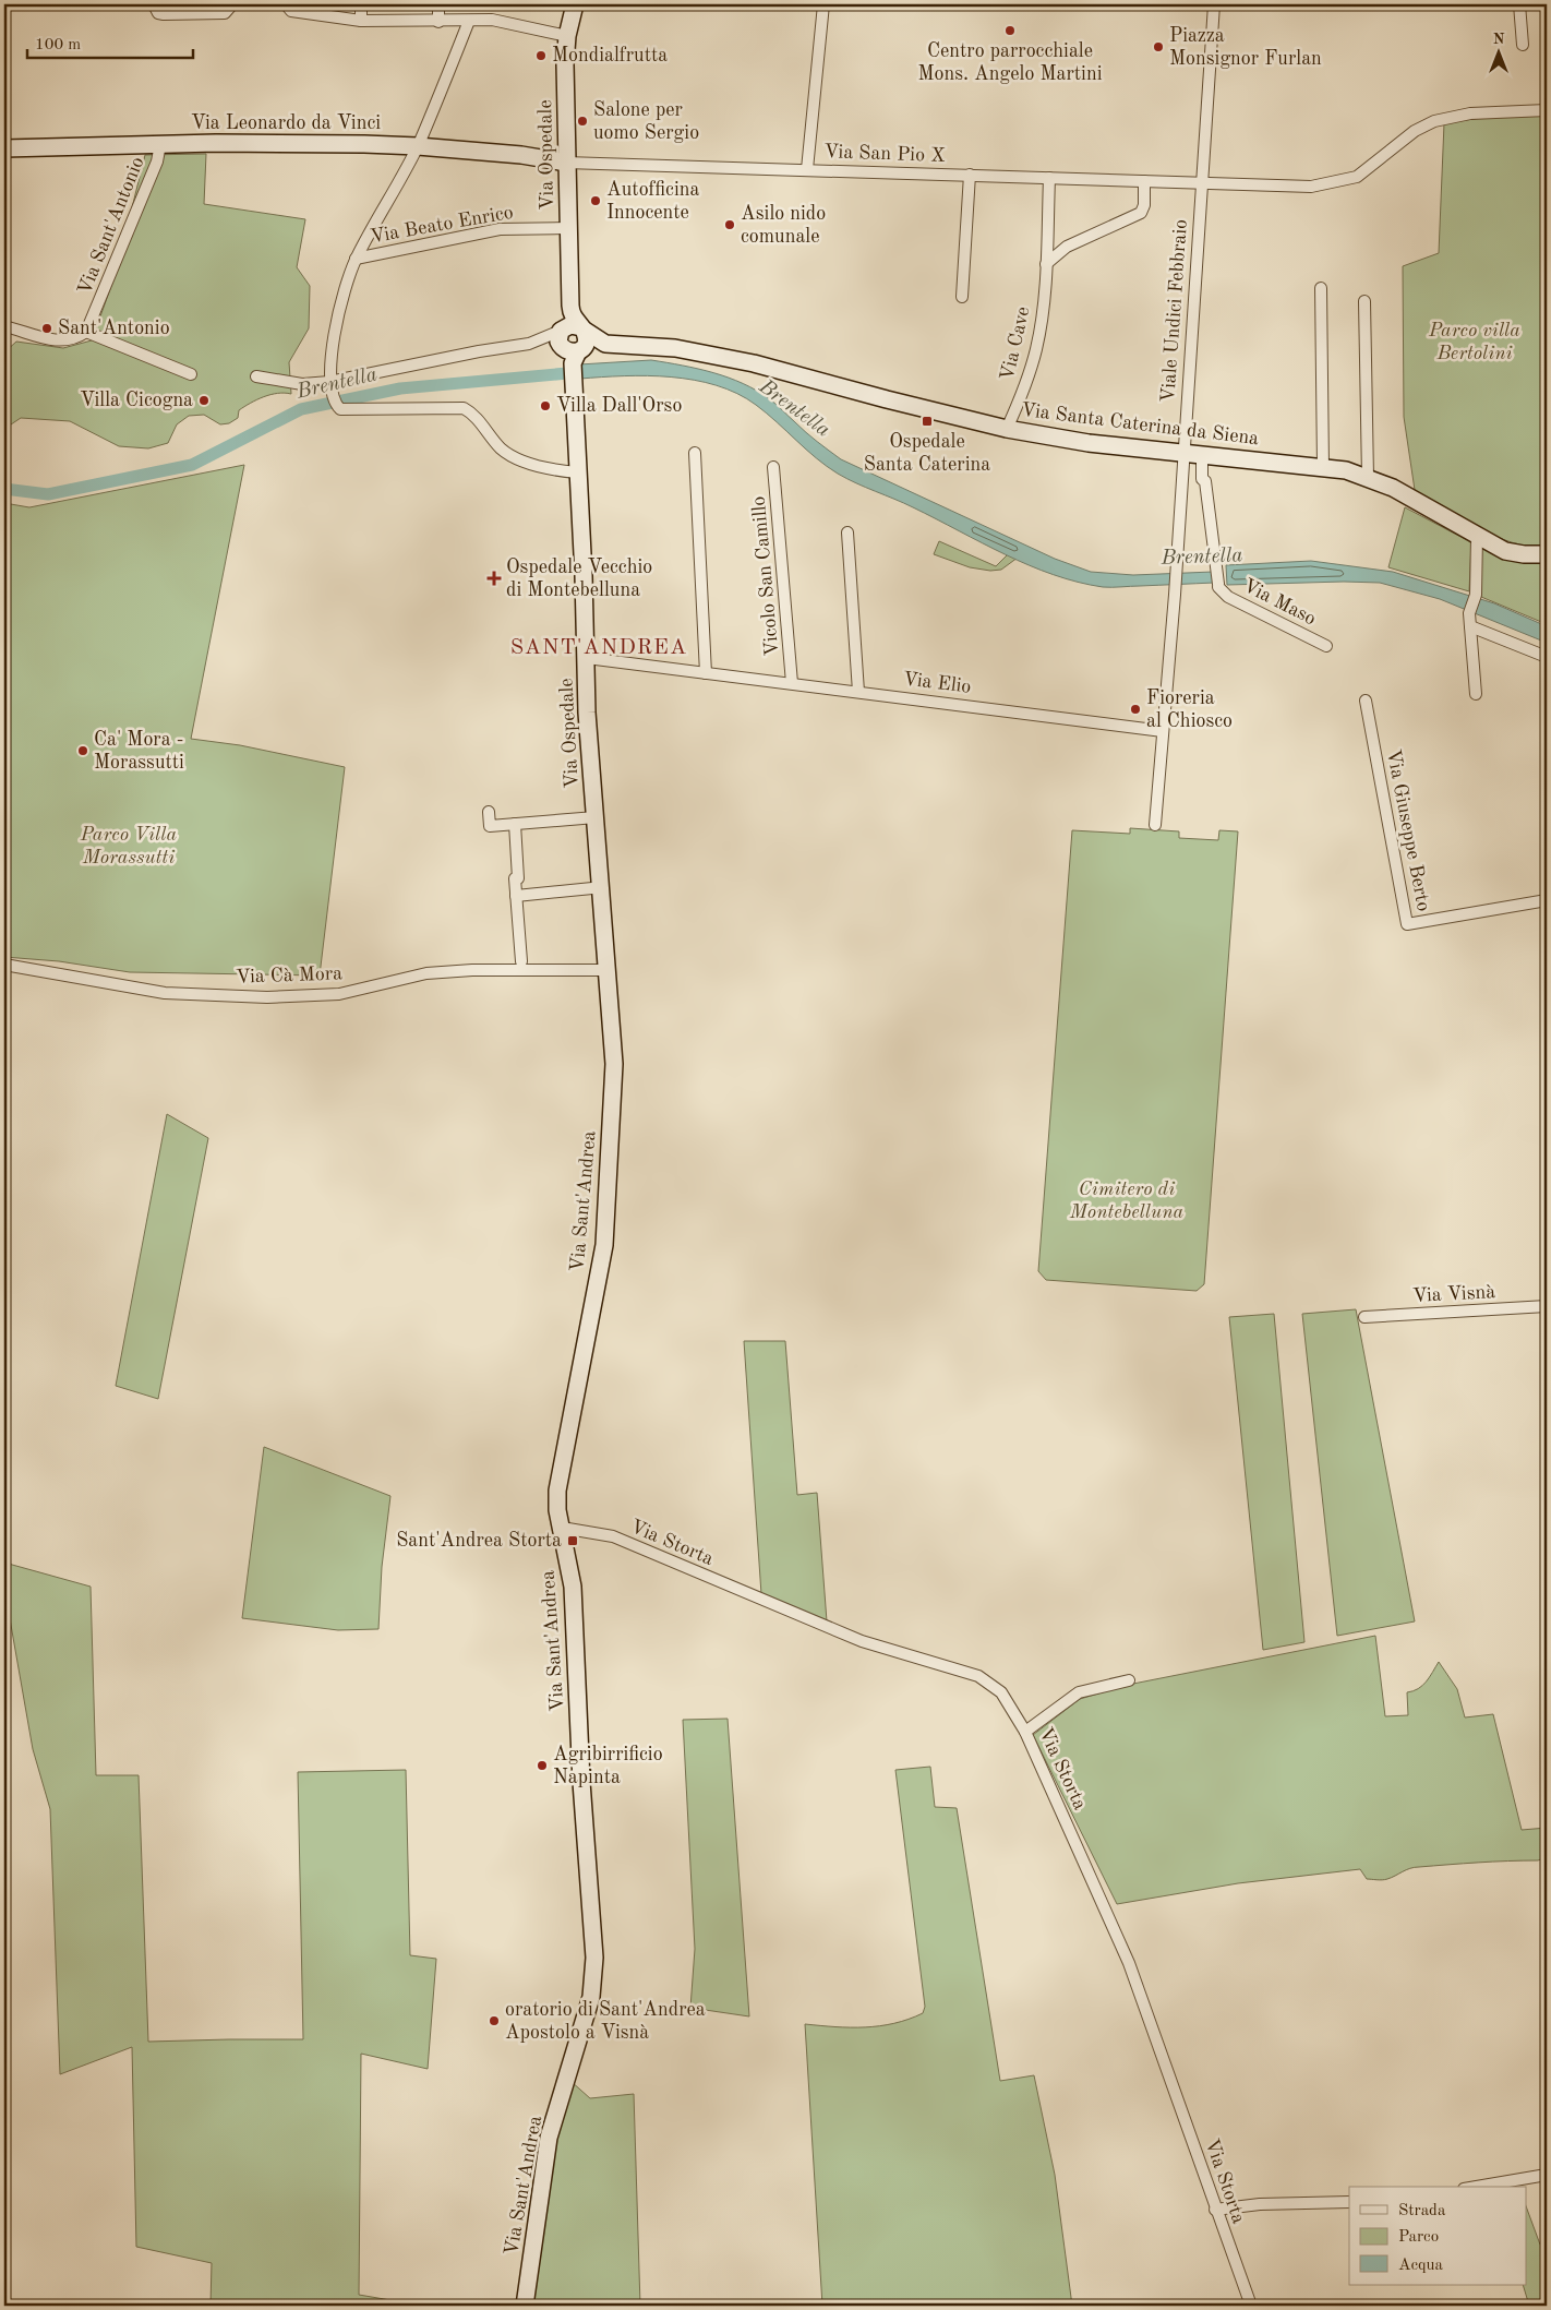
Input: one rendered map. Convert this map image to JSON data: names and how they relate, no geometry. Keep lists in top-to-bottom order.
{
  "streets": {
    "street": [
      "Via Leonardo da Vinci",
      "Via San Pio X",
      "Via Ospedale",
      "Via Beato Enrico",
      "Via Sant'Antonio",
      "Viale Undici Febbraio",
      "Via Cave",
      "Via Santa Caterina da Siena",
      "Vicolo San Camillo",
      "Via Maso",
      "Via Elio",
      "Via Giuseppe Berto",
      "Via Cà Mora",
      "Via Sant'Andrea",
      "Via Visnà",
      "Via Storta"
    ]
  },
  "crossings": [
    ["Via Leonardo da Vinci", "Via San Pio X"],
    ["Via Leonardo da Vinci", "Via Ospedale"],
    ["Via Leonardo da Vinci", "Via Sant'Antonio"],
    ["Via San Pio X", "Via Ospedale"],
    ["Via San Pio X", "Viale Undici Febbraio"],
    ["Via San Pio X", "Via Cave"],
    ["Via Ospedale", "Via Beato Enrico"],
    ["Via Ospedale", "Via Santa Caterina da Siena"],
    ["Via Ospedale", "Via Elio"],
    ["Via Ospedale", "Via Cà Mora"],
    ["Via Ospedale", "Via Sant'Andrea"],
    ["Viale Undici Febbraio", "Via Santa Caterina da Siena"],
    ["Viale Undici Febbraio", "Via Elio"],
    ["Via Cave", "Via Santa Caterina da Siena"],
    ["Via Santa Caterina da Siena", "Via Maso"],
    ["Vicolo San Camillo", "Via Elio"],
    ["Via Cà Mora", "Via Sant'Andrea"],
    ["Via Sant'Andrea", "Via Storta"]
  ],
  "districts": ["SANT'ANDREA"],
  "water": ["Brentella"],
  "parks": ["Parco villa Bertolini", "Parco Villa Morassutti", "Cimitero di Montebelluna"],
  "places": {
    "other": [
      "Centro parrocchiale Mons. Angelo Martini",
      "Piazza Monsignor Furlan",
      "Mondialfrutta",
      "Salone per uomo Sergio",
      "Autofficina Innocente",
      "Asilo nido comunale",
      "Sant'Antonio",
      "Villa Cicogna",
      "Villa Dall'Orso",
      "Fioreria al Chiosco",
      "Ca' Mora - Morassutti",
      "Agribirrificio Napinta",
      "oratorio di Sant'Andrea Apostolo a Visnà"
    ],
    "transit": ["Ospedale Santa Caterina", "Sant'Andrea Storta"],
    "health": ["Ospedale Vecchio di Montebelluna"]
  },
  "legend": ["Strada", "Parco", "Acqua"],
  "scale_bar": "100 m",
  "north": "top"
}
